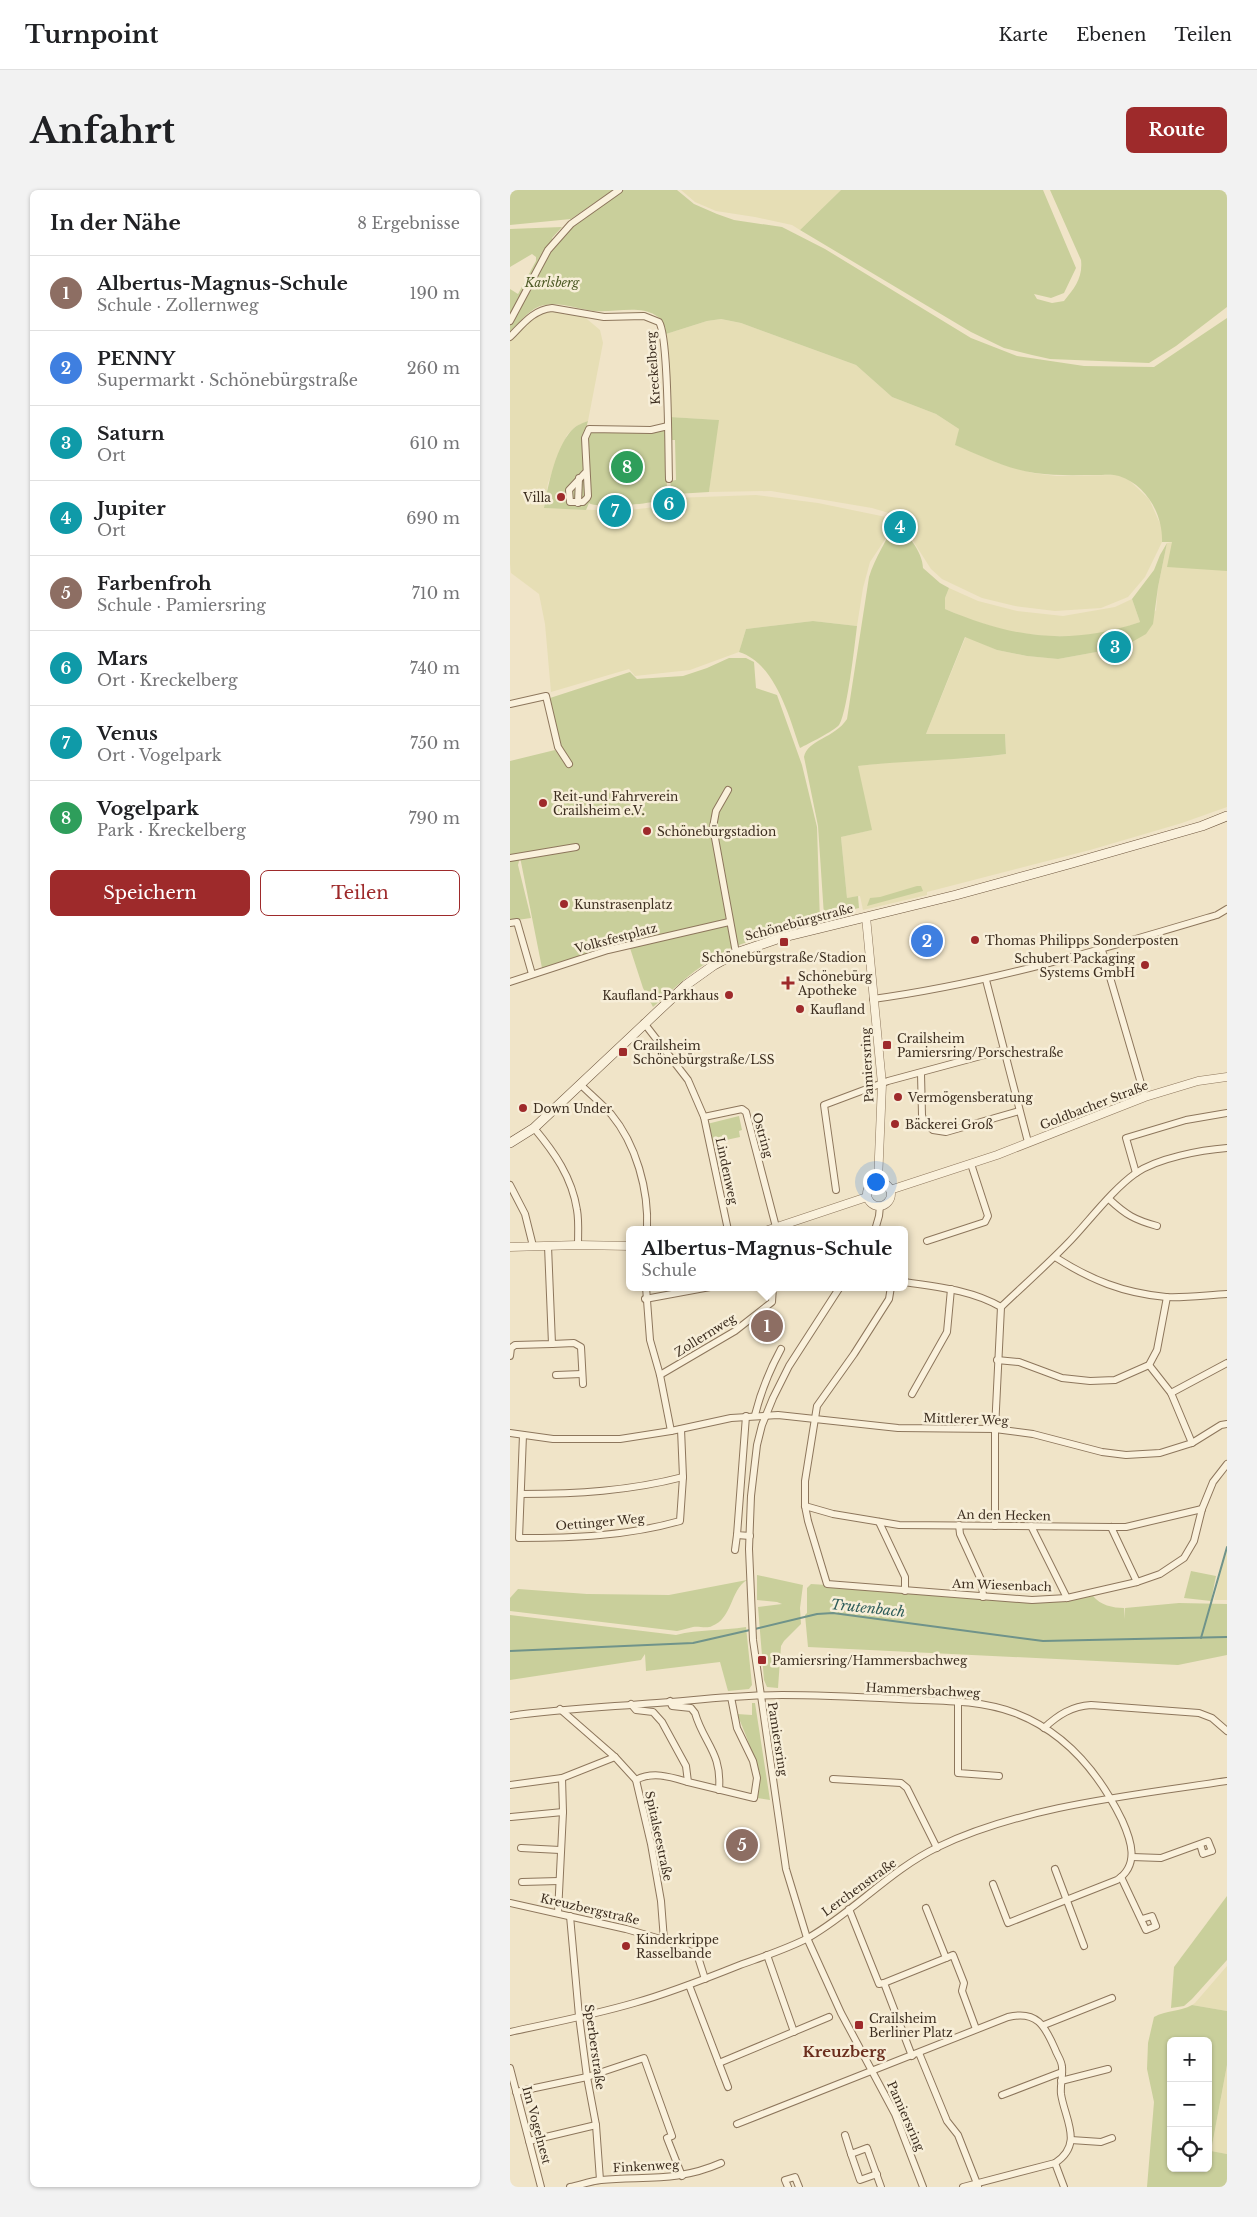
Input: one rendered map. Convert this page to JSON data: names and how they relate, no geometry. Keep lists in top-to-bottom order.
{
  "streets": {
    "main road": ["Schönebürgstraße"],
    "street": [
      "Kreckelberg",
      "Volksfestplatz",
      "Pamiersring",
      "Goldbacher Straße",
      "Ostring",
      "Lindenweg",
      "Zollernweg",
      "Mittlerer Weg",
      "An den Hecken",
      "Oettinger Weg",
      "Am Wiesenbach",
      "Hammersbachweg",
      "Spitalseestraße",
      "Lerchenstraße",
      "Kreuzbergstraße",
      "Sperberstraße",
      "Im Vogelnest",
      "Finkenweg"
    ]
  },
  "crossings": [
    ["Schönebürgstraße", "Pamiersring"],
    ["Pamiersring", "Goldbacher Straße"],
    ["Pamiersring", "Mittlerer Weg"],
    ["Pamiersring", "Hammersbachweg"],
    ["Pamiersring", "Lerchenstraße"],
    ["Ostring", "Lindenweg"],
    ["Mittlerer Weg", "Oettinger Weg"],
    ["An den Hecken", "Am Wiesenbach"],
    ["Hammersbachweg", "Spitalseestraße"],
    ["Hammersbachweg", "Lerchenstraße"],
    ["Spitalseestraße", "Kreuzbergstraße"],
    ["Lerchenstraße", "Kreuzbergstraße"],
    ["Lerchenstraße", "Sperberstraße"],
    ["Kreuzbergstraße", "Sperberstraße"],
    ["Sperberstraße", "Finkenweg"]
  ],
  "districts": ["Kreuzberg"],
  "water": ["Trutenbach"],
  "parks": ["Karlsberg"],
  "places": {
    "other": [
      "Villa",
      "Reit-und Fahrverein Crailsheim e.V.",
      "Schönebürgstadion",
      "Kunstrasenplatz",
      "Thomas Philipps Sonderposten",
      "Schubert Packaging Systems GmbH",
      "Kaufland-Parkhaus",
      "Kaufland",
      "Vermögensberatung",
      "Down Under",
      "Bäckerei Groß",
      "Kinderkrippe Rasselbande"
    ],
    "transit": [
      "Schönebürgstraße/Stadion",
      "Crailsheim Pamiersring/Porschestraße",
      "Crailsheim Schönebürgstraße/LSS",
      "Pamiersring/Hammersbachweg",
      "Crailsheim Berliner Platz"
    ],
    "health": ["Schönebürg Apotheke"]
  },
  "page": {
    "header": "Turnpoint",
    "nav": ["Karte", "Ebenen", "Teilen"],
    "buttons": [
      "Route",
      ["Speichern", "Teilen"]
    ],
    "title": "Anfahrt",
    "heading": ["In der Nähe", "8 Ergebnisse"],
    "list": [
      {
        "mark": "1",
        "name": "Albertus-Magnus-Schule",
        "note": "Schule · Zollernweg",
        "value": "190 m"
      },
      {
        "mark": "2",
        "name": "PENNY",
        "note": "Supermarkt · Schönebürgstraße",
        "value": "260 m"
      },
      {
        "mark": "3",
        "name": "Saturn",
        "note": "Ort",
        "value": "610 m"
      },
      {
        "mark": "4",
        "name": "Jupiter",
        "note": "Ort",
        "value": "690 m"
      },
      {
        "mark": "5",
        "name": "Farbenfroh",
        "note": "Schule · Pamiersring",
        "value": "710 m"
      },
      {
        "mark": "6",
        "name": "Mars",
        "note": "Ort · Kreckelberg",
        "value": "740 m"
      },
      {
        "mark": "7",
        "name": "Venus",
        "note": "Ort · Vogelpark",
        "value": "750 m"
      },
      {
        "mark": "8",
        "name": "Vogelpark",
        "note": "Park · Kreckelberg",
        "value": "790 m"
      }
    ],
    "pins": [
      "8",
      "6",
      "7",
      "4",
      "3",
      "2",
      "1",
      "5"
    ],
    "popup": ["Albertus-Magnus-Schule", "Schule"],
    "map_buttons": ["+", "−"]
  }
}
